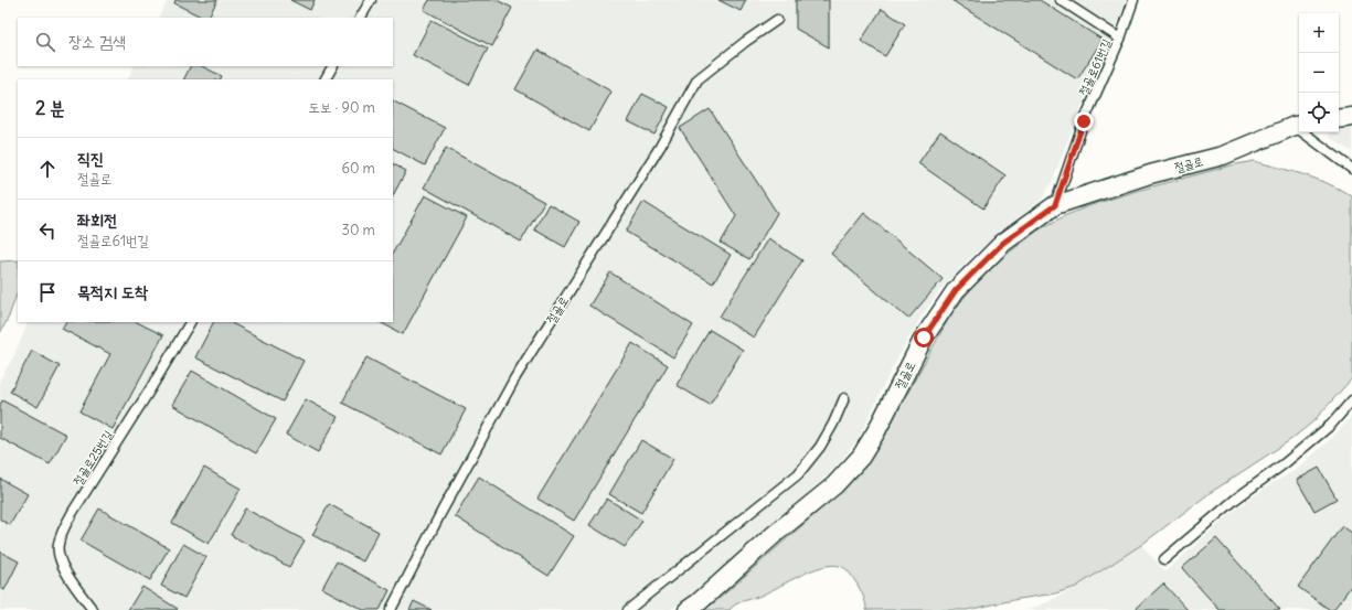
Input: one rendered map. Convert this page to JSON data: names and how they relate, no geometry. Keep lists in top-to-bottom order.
{
  "streets": {
    "street": ["절골로"],
    "lane": ["절골로61번길", "절골로25번길"]
  },
  "crossings": [
    ["절골로61번길", "절골로"]
  ],
  "page": {
    "map_buttons": ["+", "−"],
    "search": "장소 검색",
    "heading": ["2 분", "도보 · 90 m"],
    "list": [
      ["직진", "절골로", "60 m"],
      ["좌회전", "절골로61번길", "30 m"],
      "목적지 도착"
    ]
  }
}
